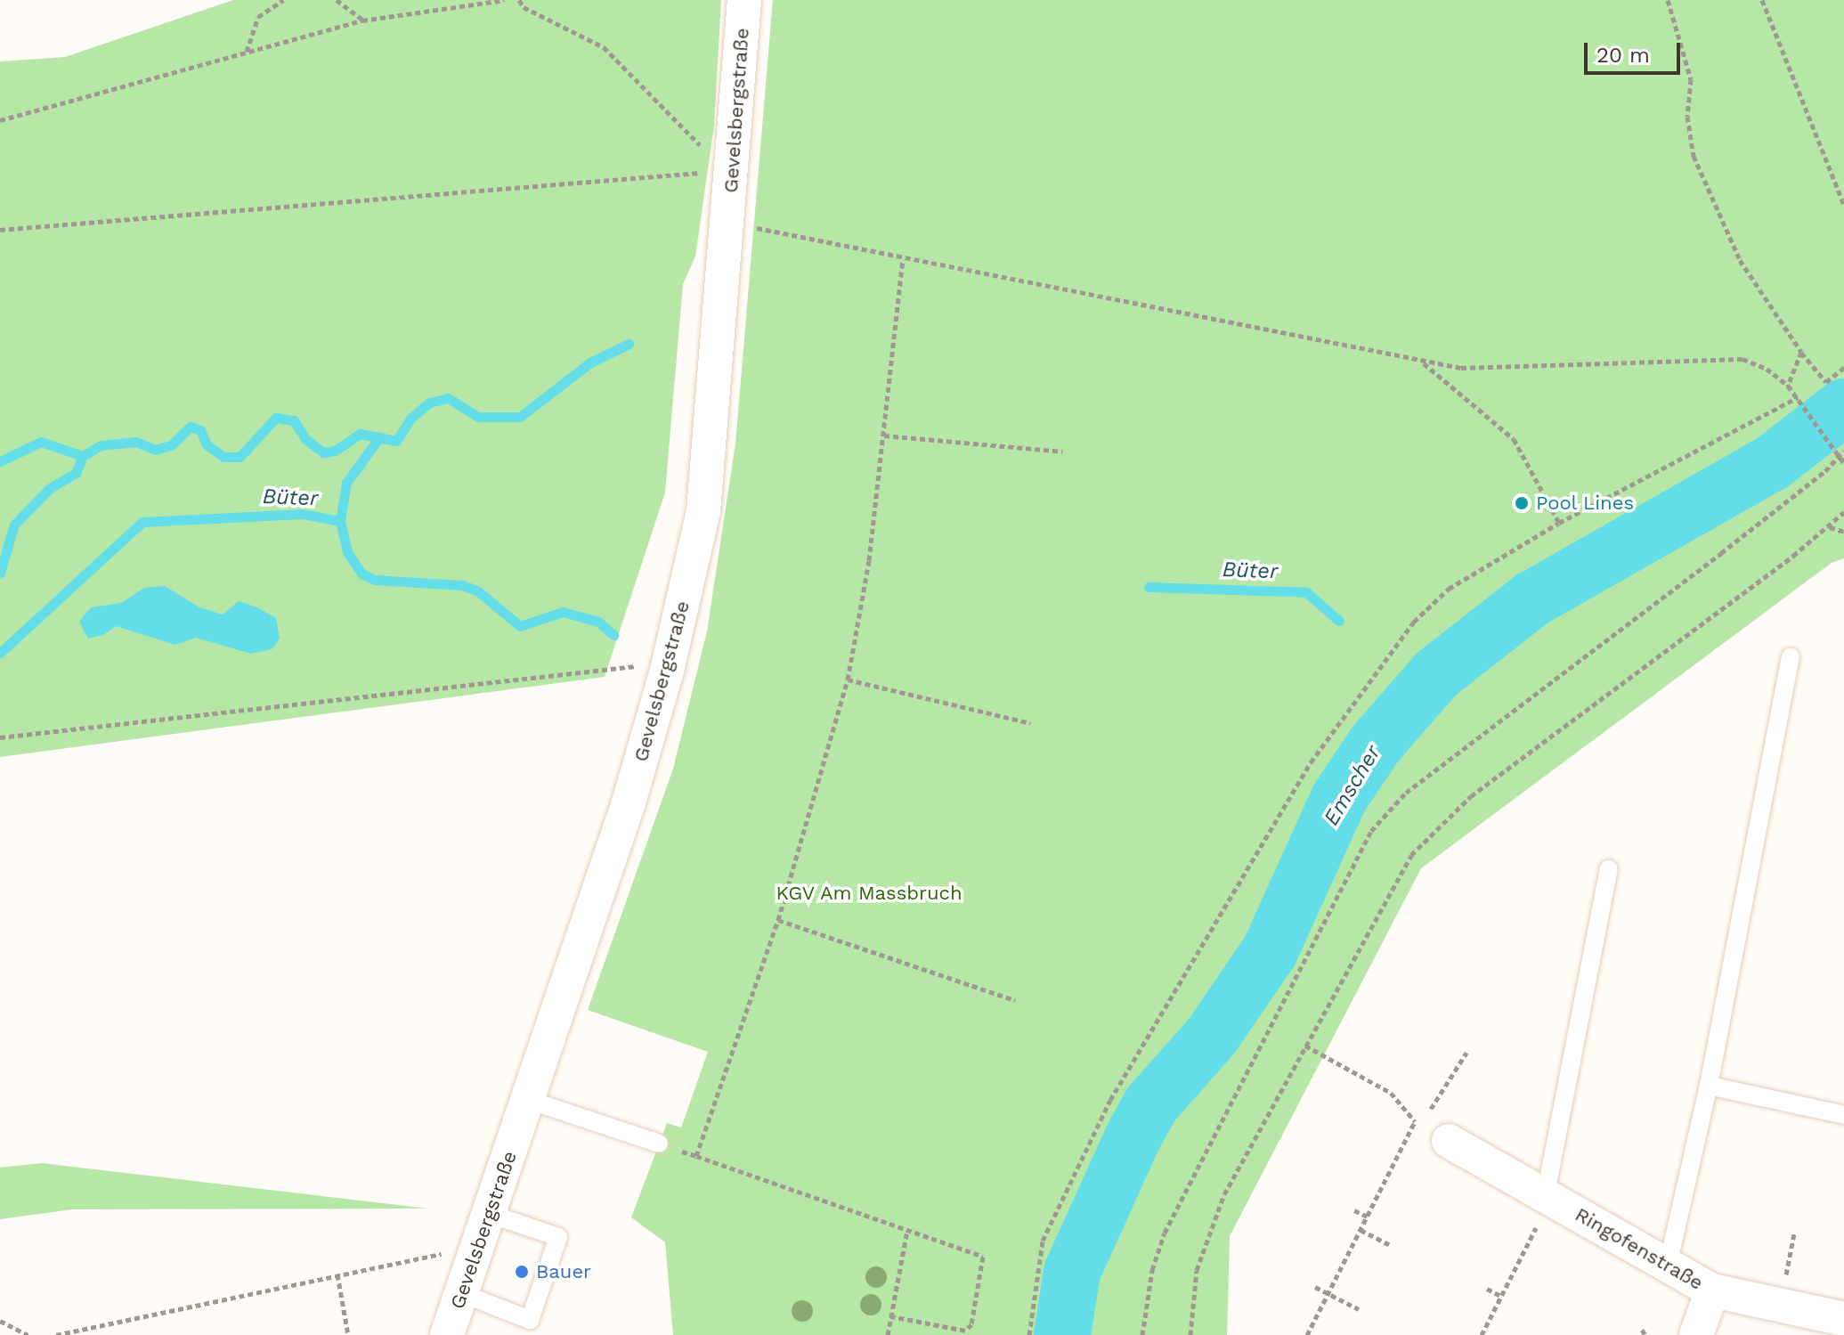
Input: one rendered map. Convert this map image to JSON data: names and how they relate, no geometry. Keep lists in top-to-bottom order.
{
  "streets": {
    "street": ["Gevelsbergstraße", "Ringofenstraße"]
  },
  "water": ["Büter", "Emscher"],
  "parks": ["KGV Am Massbruch"],
  "places": ["Pool Lines", "Bauer"],
  "scale_bar": "20 m"
}
